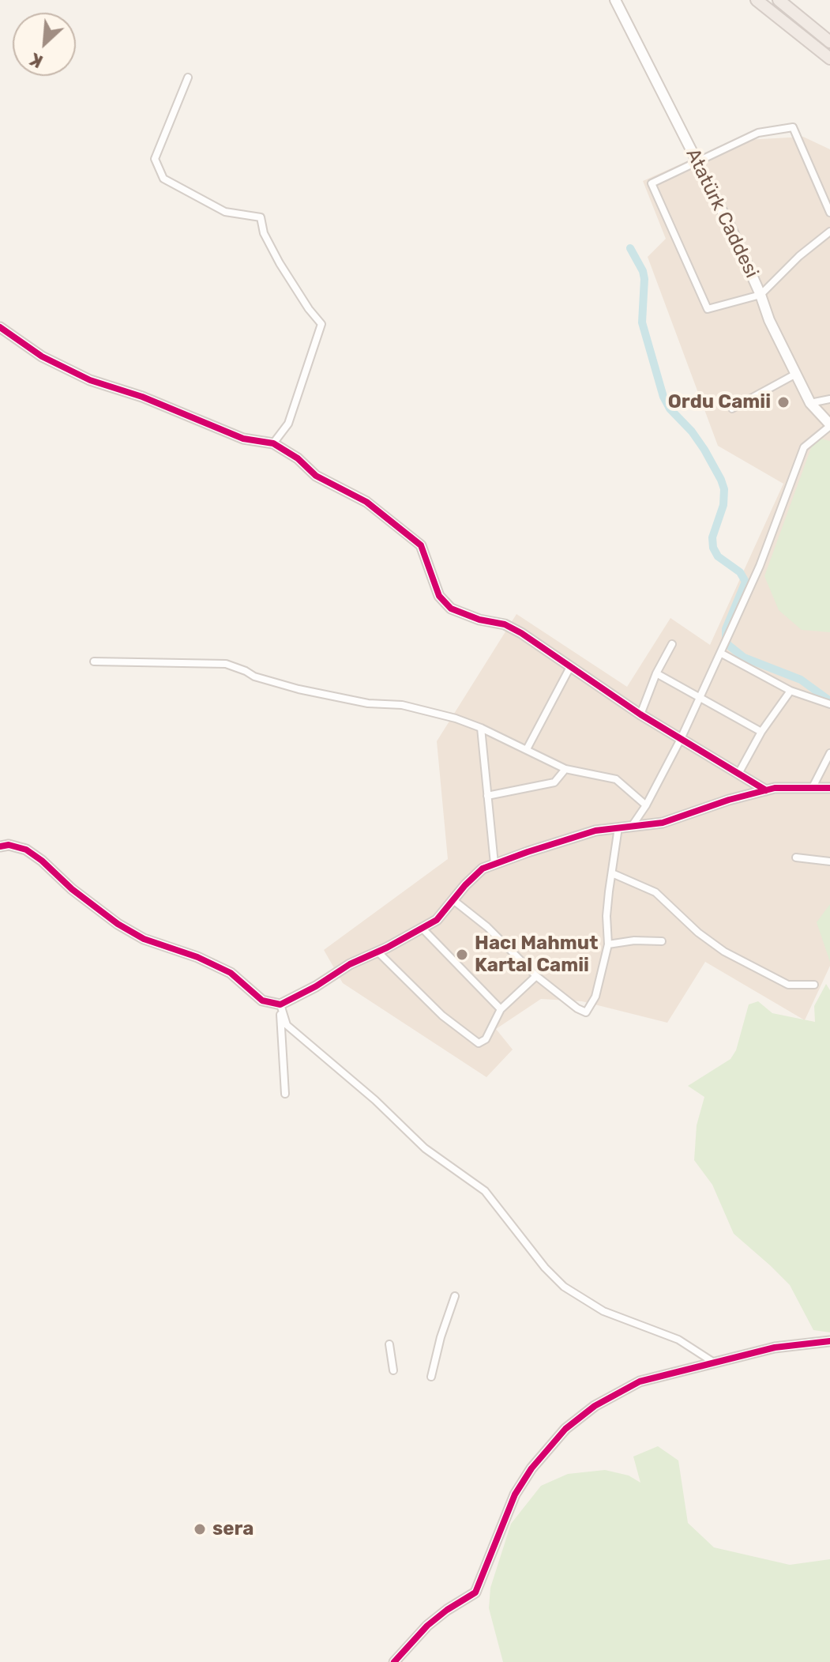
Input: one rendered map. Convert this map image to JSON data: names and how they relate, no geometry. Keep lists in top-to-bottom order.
{
  "streets": {
    "main road": ["Atatürk Caddesi"]
  },
  "places": ["Ordu Camii", "Hacı Mahmut Kartal Camii", "sera"],
  "north": "bottom left"
}
